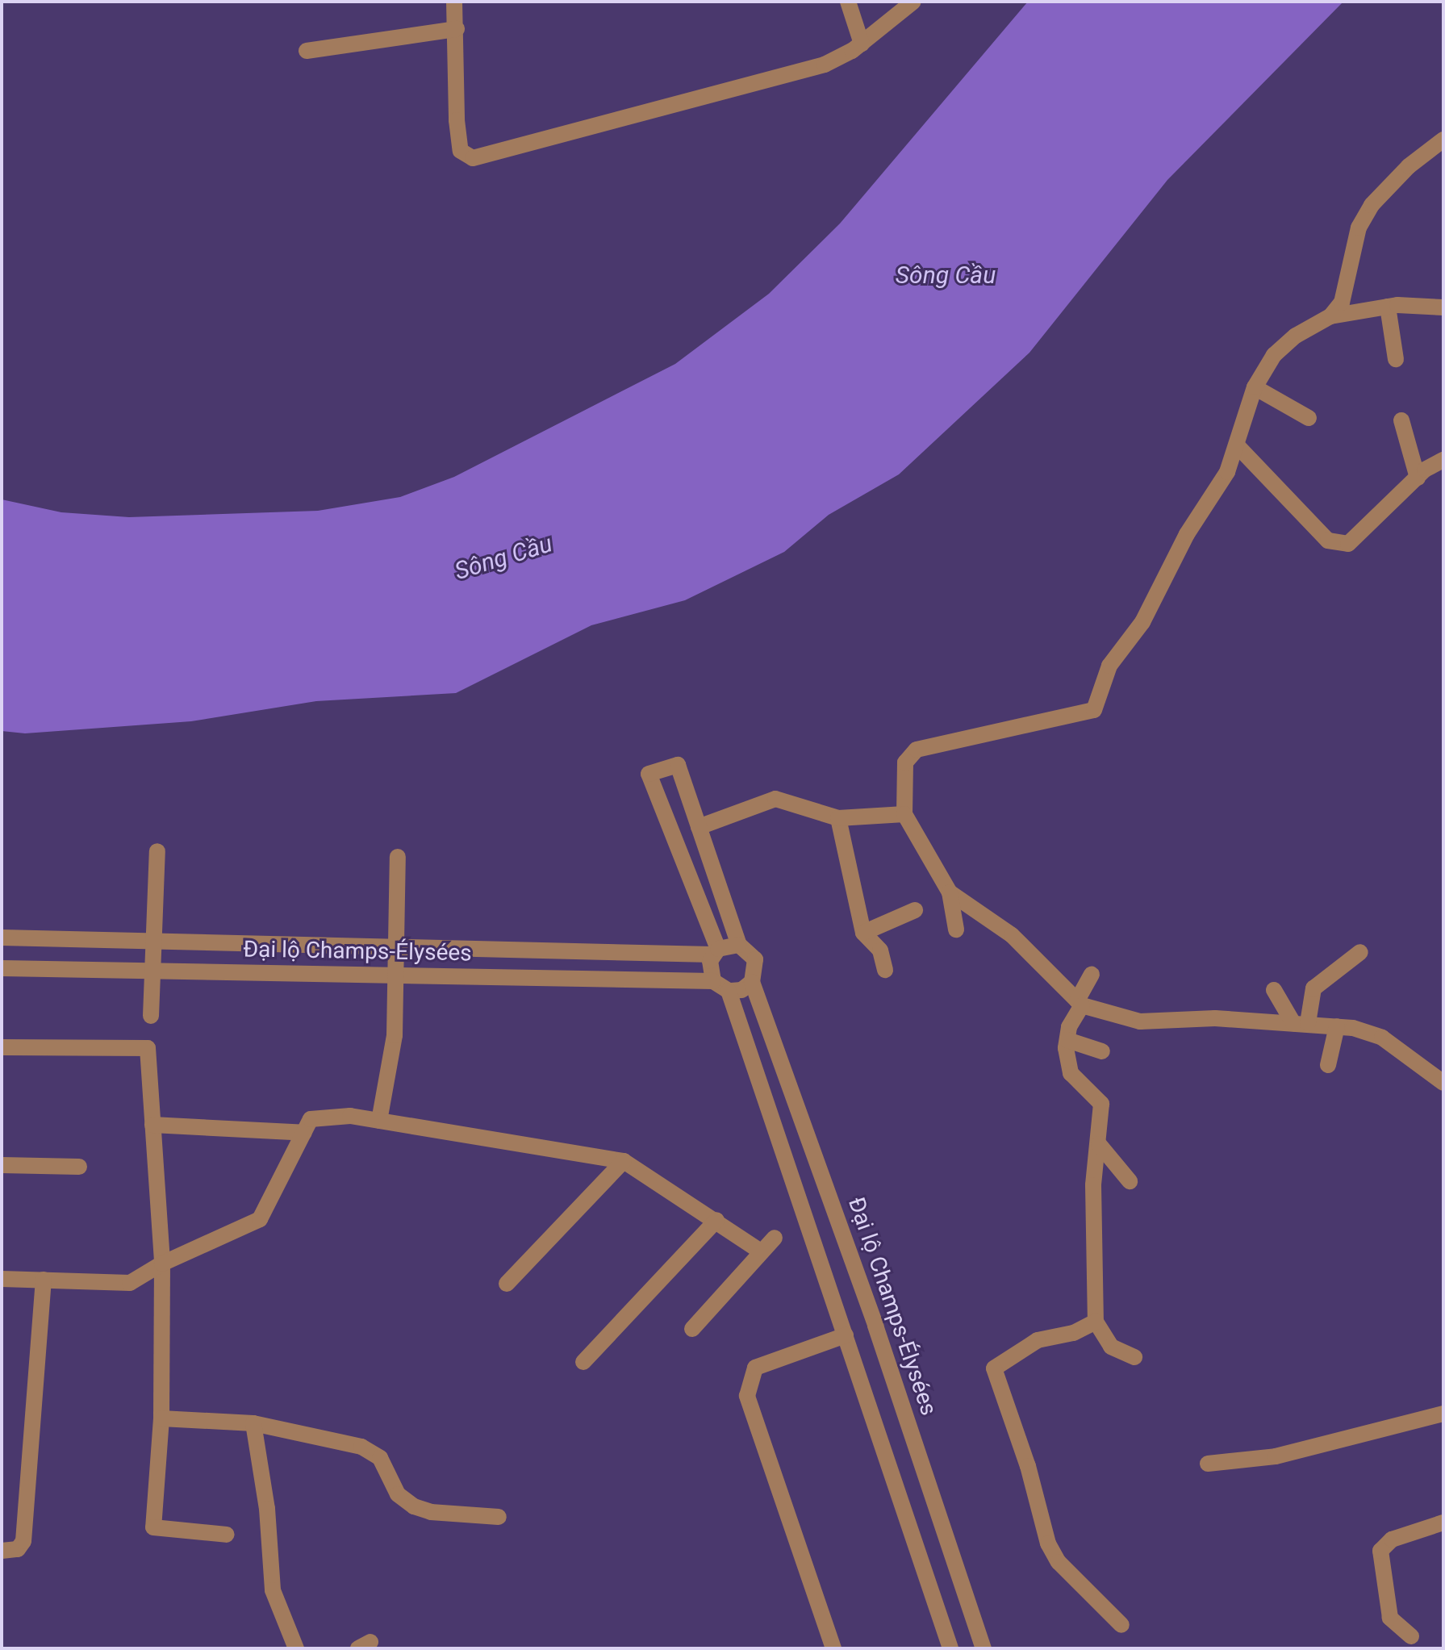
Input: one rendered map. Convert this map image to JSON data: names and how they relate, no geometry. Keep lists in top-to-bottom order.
{
  "streets": {
    "street": ["Đại lộ Champs-Élysées"]
  },
  "water": ["Sông Cầu"]
}
